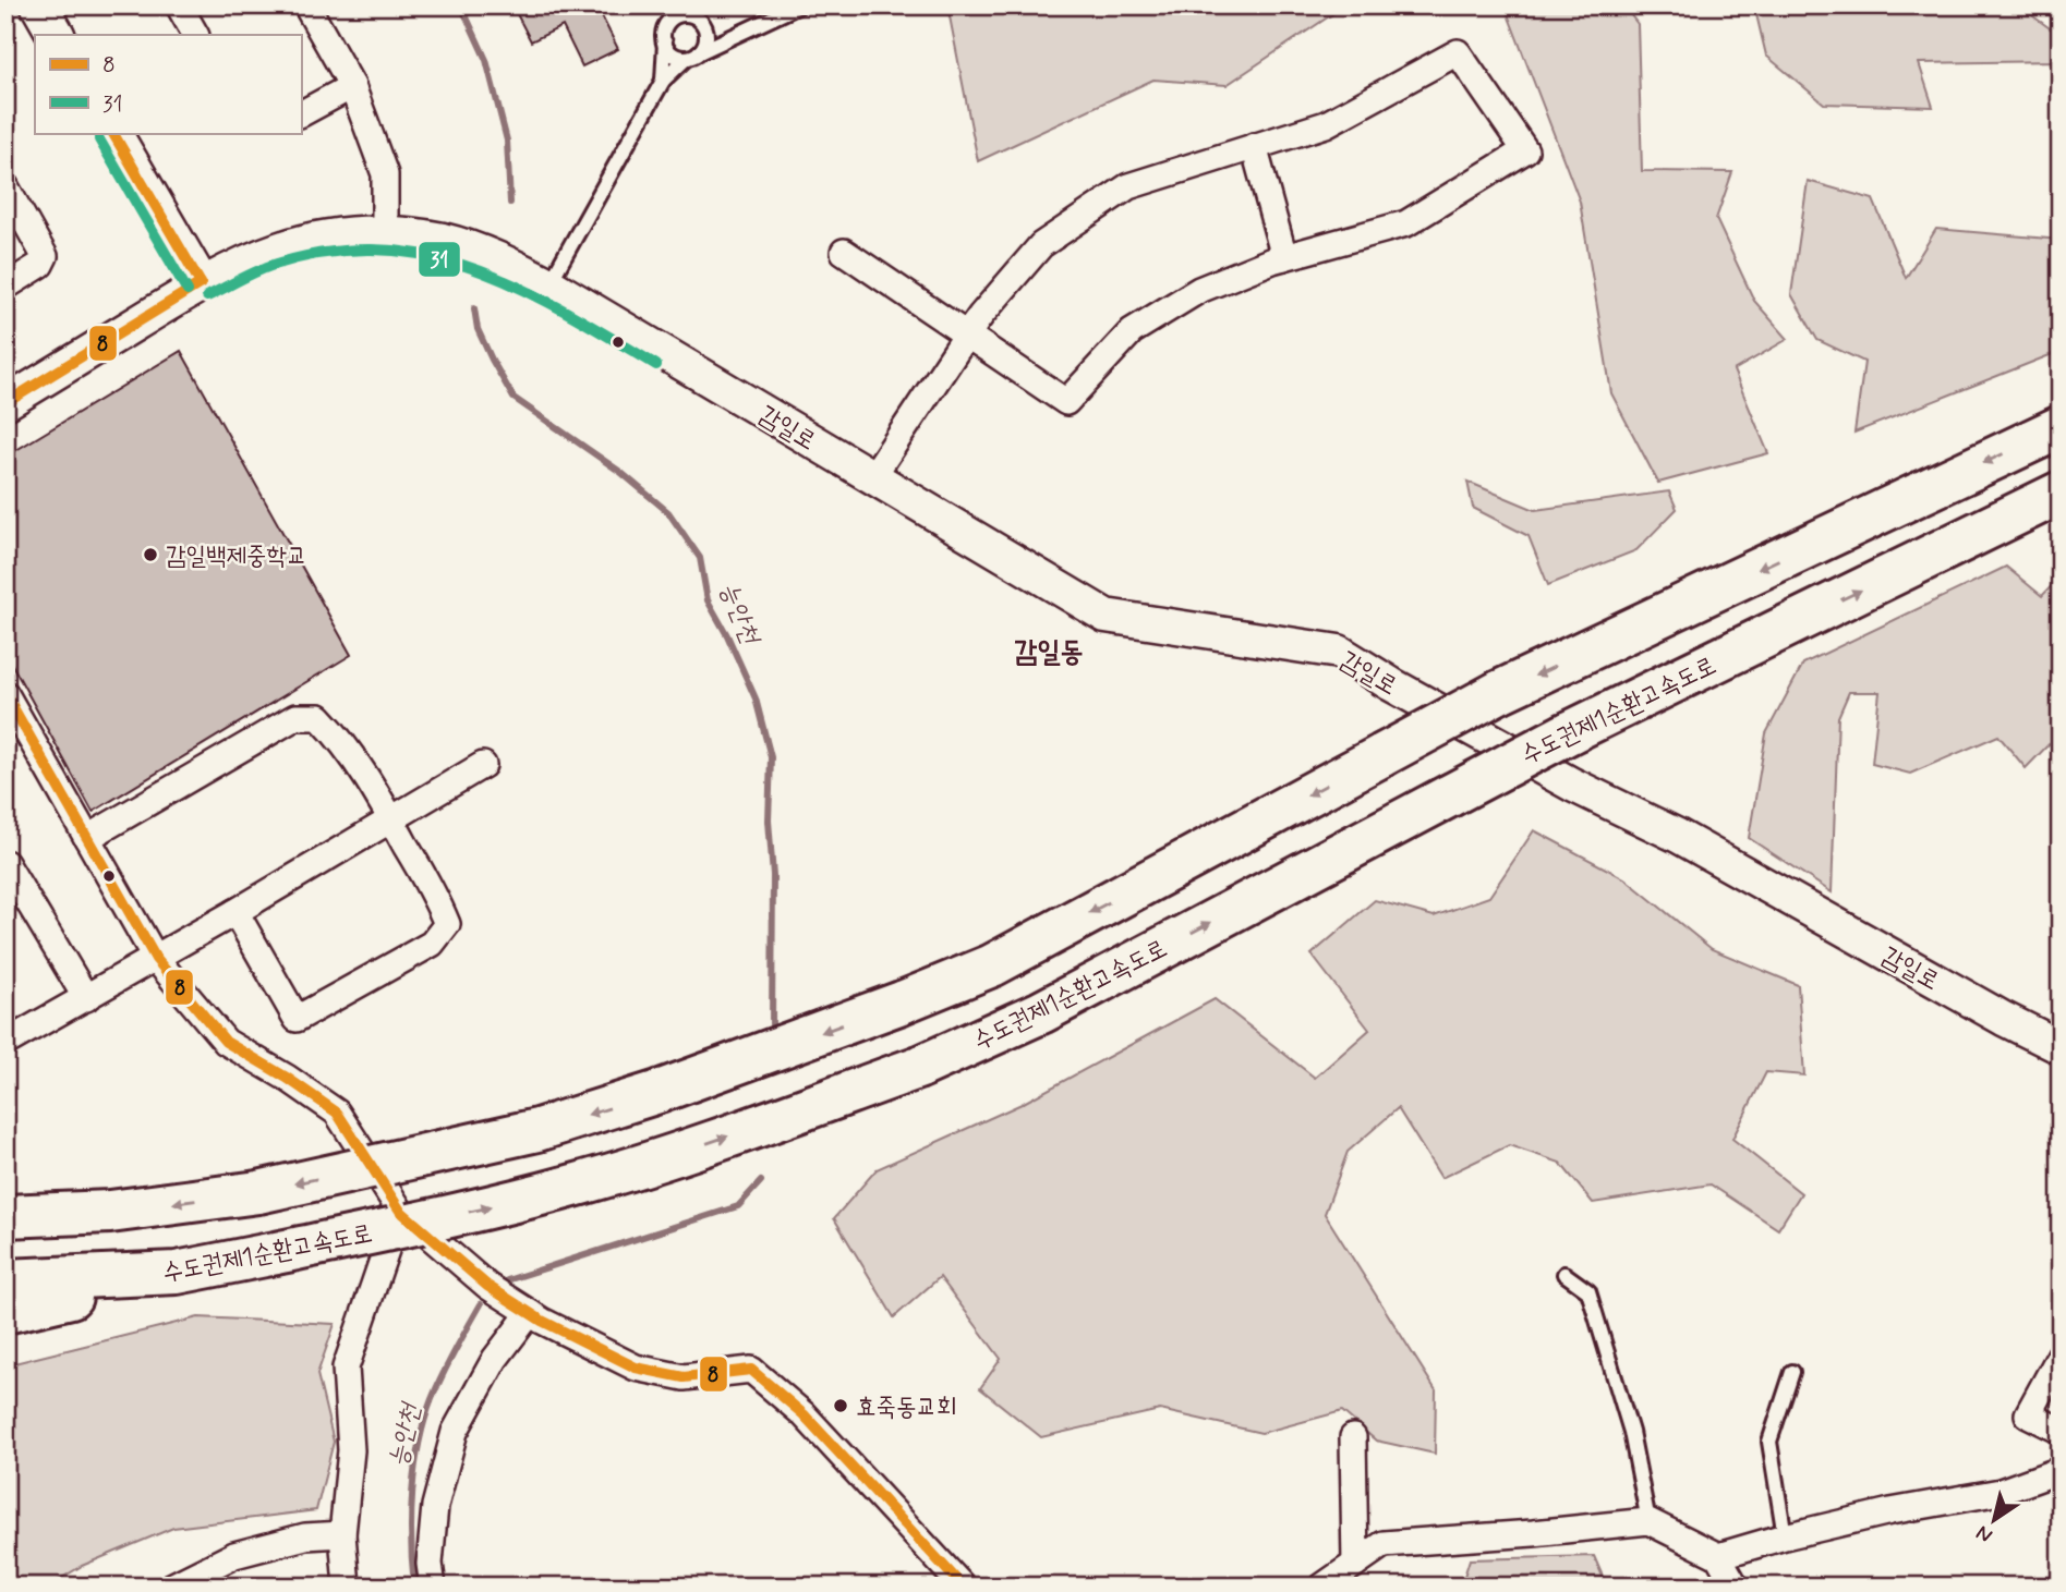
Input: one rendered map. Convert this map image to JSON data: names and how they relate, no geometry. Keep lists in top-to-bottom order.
{
  "streets": {
    "highway": ["수도권제1순환고속도로"],
    "street": ["감일로"]
  },
  "districts": ["감일동"],
  "water": ["능안천"],
  "places": ["감일백제중학교", "효죽동교회"],
  "lines": ["transit line 8", "transit line 31"],
  "legend": ["8", "31"],
  "north": "bottom left"
}
